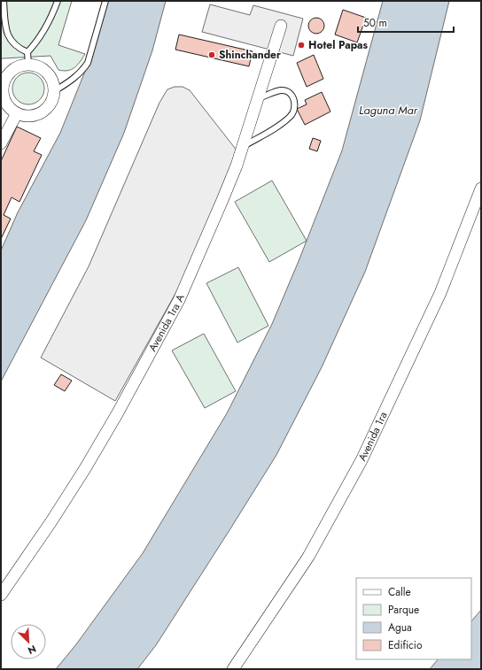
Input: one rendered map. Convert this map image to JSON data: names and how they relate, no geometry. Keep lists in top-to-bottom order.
{
  "streets": {
    "street": ["Avenida 1ra A", "Avenida 1ra"]
  },
  "water": ["Laguna Mar"],
  "places": ["Hotel Papas", "Shinchander"],
  "legend": [
    "Calle",
    "Parque",
    "Agua",
    "Edificio"
  ],
  "scale_bar": "50 m",
  "north": "bottom right"
}
